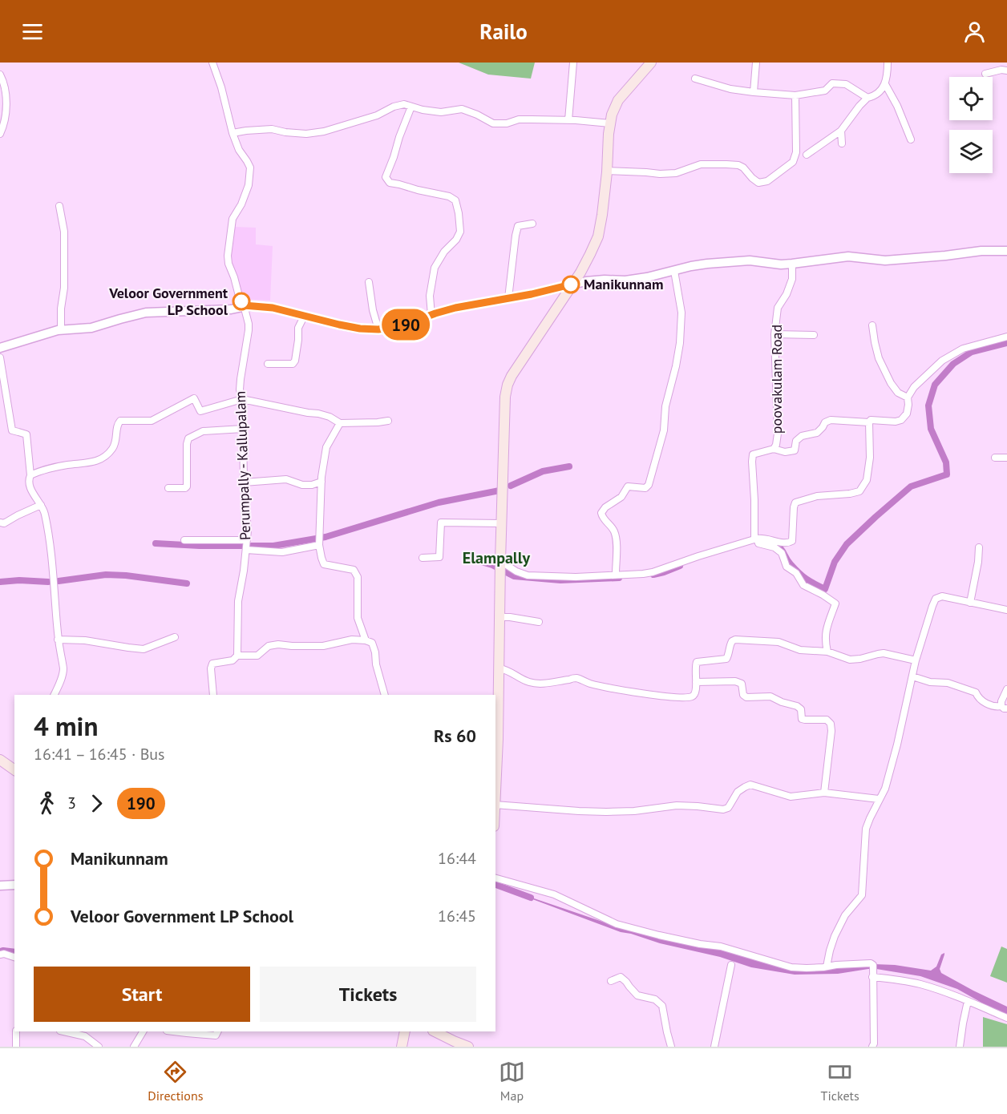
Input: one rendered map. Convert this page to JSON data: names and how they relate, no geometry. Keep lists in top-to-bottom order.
{
  "streets": {
    "street": ["poovakulam Road", "Perumpally - Kallupalam"]
  },
  "districts": ["Elampally"],
  "places": ["Manikunnam", "Veloor Government LP School"],
  "lines": ["bus line 190"],
  "page": {
    "header": "Railo",
    "on_map": "190",
    "heading": ["4 min", "16:41 – 16:45 · Bus", "Rs 60"],
    "legs": ["3", "190"],
    "list": [
      {
        "name": "Manikunnam",
        "value": "16:44"
      },
      {
        "name": "Veloor Government LP School",
        "value": "16:45"
      }
    ],
    "buttons": ["Start", "Tickets"],
    "tabs": ["Directions", "Map", "Tickets"]
  }
}
